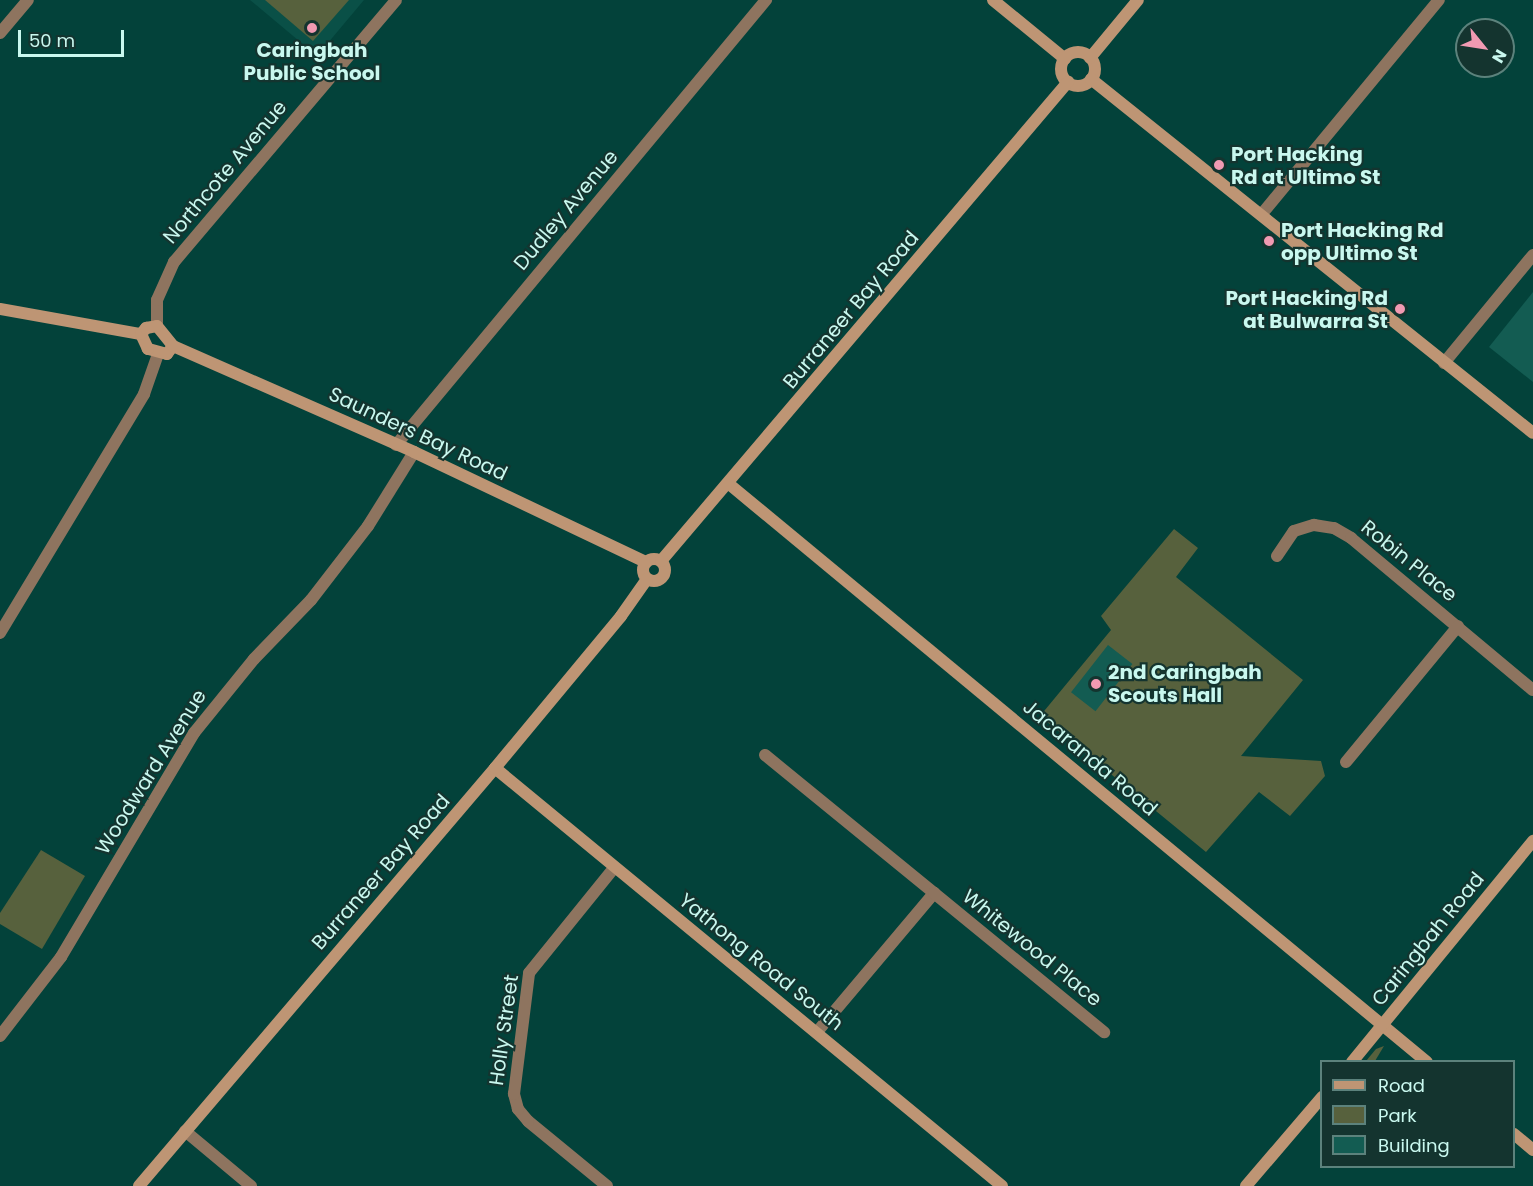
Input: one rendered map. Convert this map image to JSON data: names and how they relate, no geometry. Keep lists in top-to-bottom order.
{
  "streets": {
    "street": [
      "Northcote Avenue",
      "Dudley Avenue",
      "Burraneer Bay Road",
      "Saunders Bay Road",
      "Robin Place",
      "Jacaranda Road",
      "Woodward Avenue",
      "Caringbah Road",
      "Whitewood Place",
      "Yathong Road South",
      "Holly Street"
    ]
  },
  "crossings": [
    ["Dudley Avenue", "Saunders Bay Road"],
    ["Burraneer Bay Road", "Saunders Bay Road"],
    ["Burraneer Bay Road", "Jacaranda Road"],
    ["Burraneer Bay Road", "Yathong Road South"],
    ["Saunders Bay Road", "Woodward Avenue"],
    ["Jacaranda Road", "Caringbah Road"],
    ["Whitewood Place", "Yathong Road South"],
    ["Yathong Road South", "Holly Street"]
  ],
  "places": [
    "Caringbah Public School",
    "Port Hacking Rd at Ultimo St",
    "Port Hacking Rd opp Ultimo St",
    "Port Hacking Rd at Bulwarra St",
    "2nd Caringbah Scouts Hall"
  ],
  "legend": ["Road", "Park", "Building"],
  "scale_bar": "50 m",
  "north": "bottom right"
}
